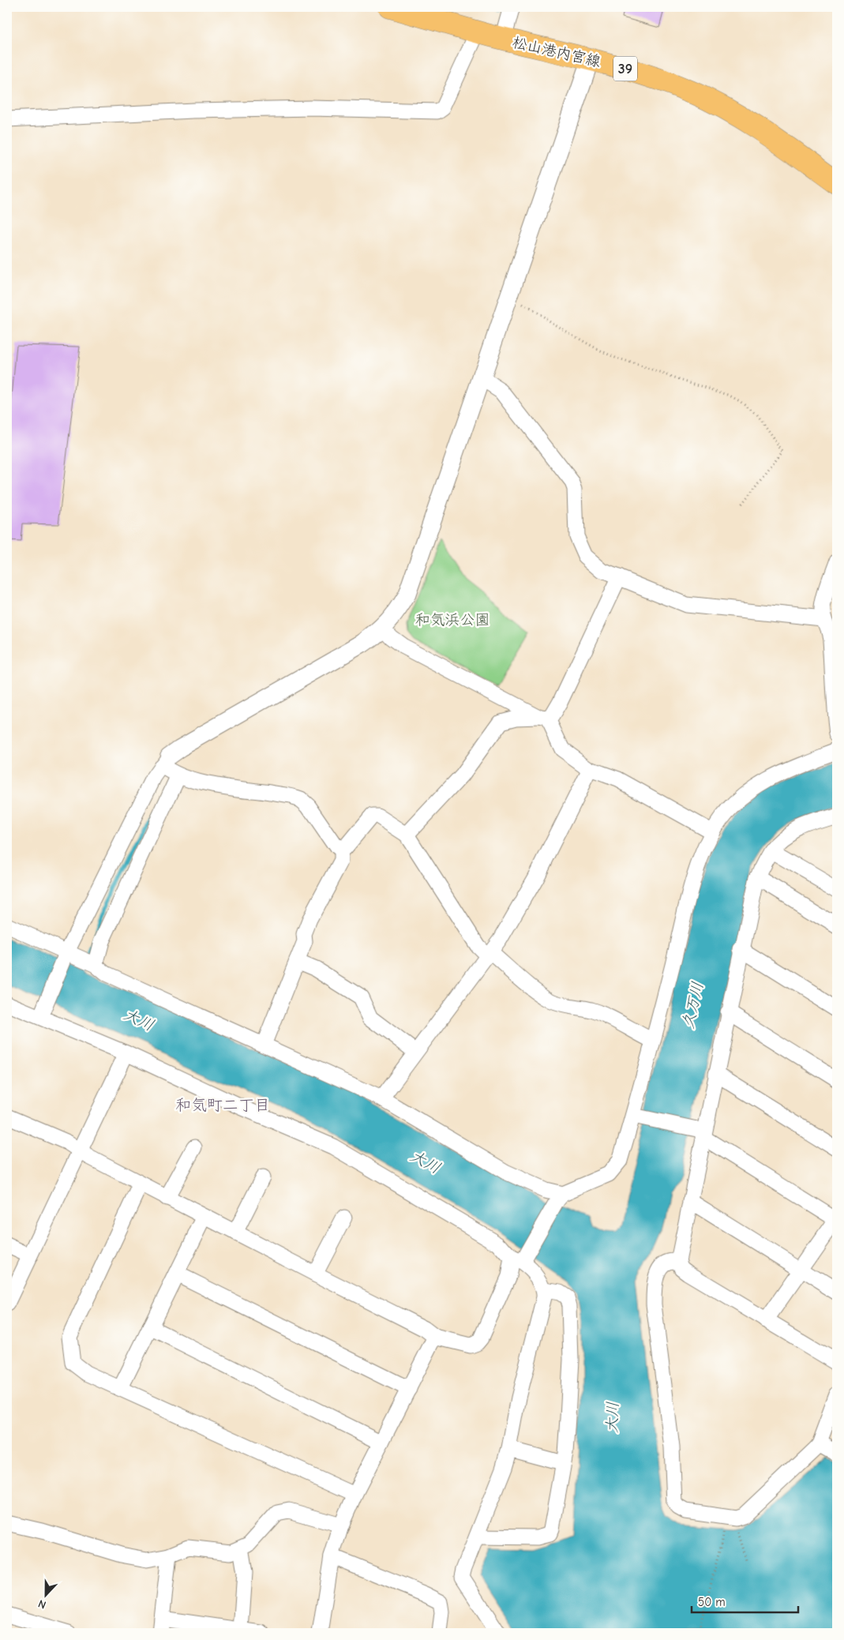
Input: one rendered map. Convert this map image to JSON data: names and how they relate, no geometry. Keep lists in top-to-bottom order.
{
  "streets": {
    "main road": ["松山港内宮線", "39"]
  },
  "districts": ["和気町二丁目"],
  "water": ["久万川", "大川"],
  "parks": ["和気浜公園"],
  "scale_bar": "50 m",
  "north": "bottom"
}
